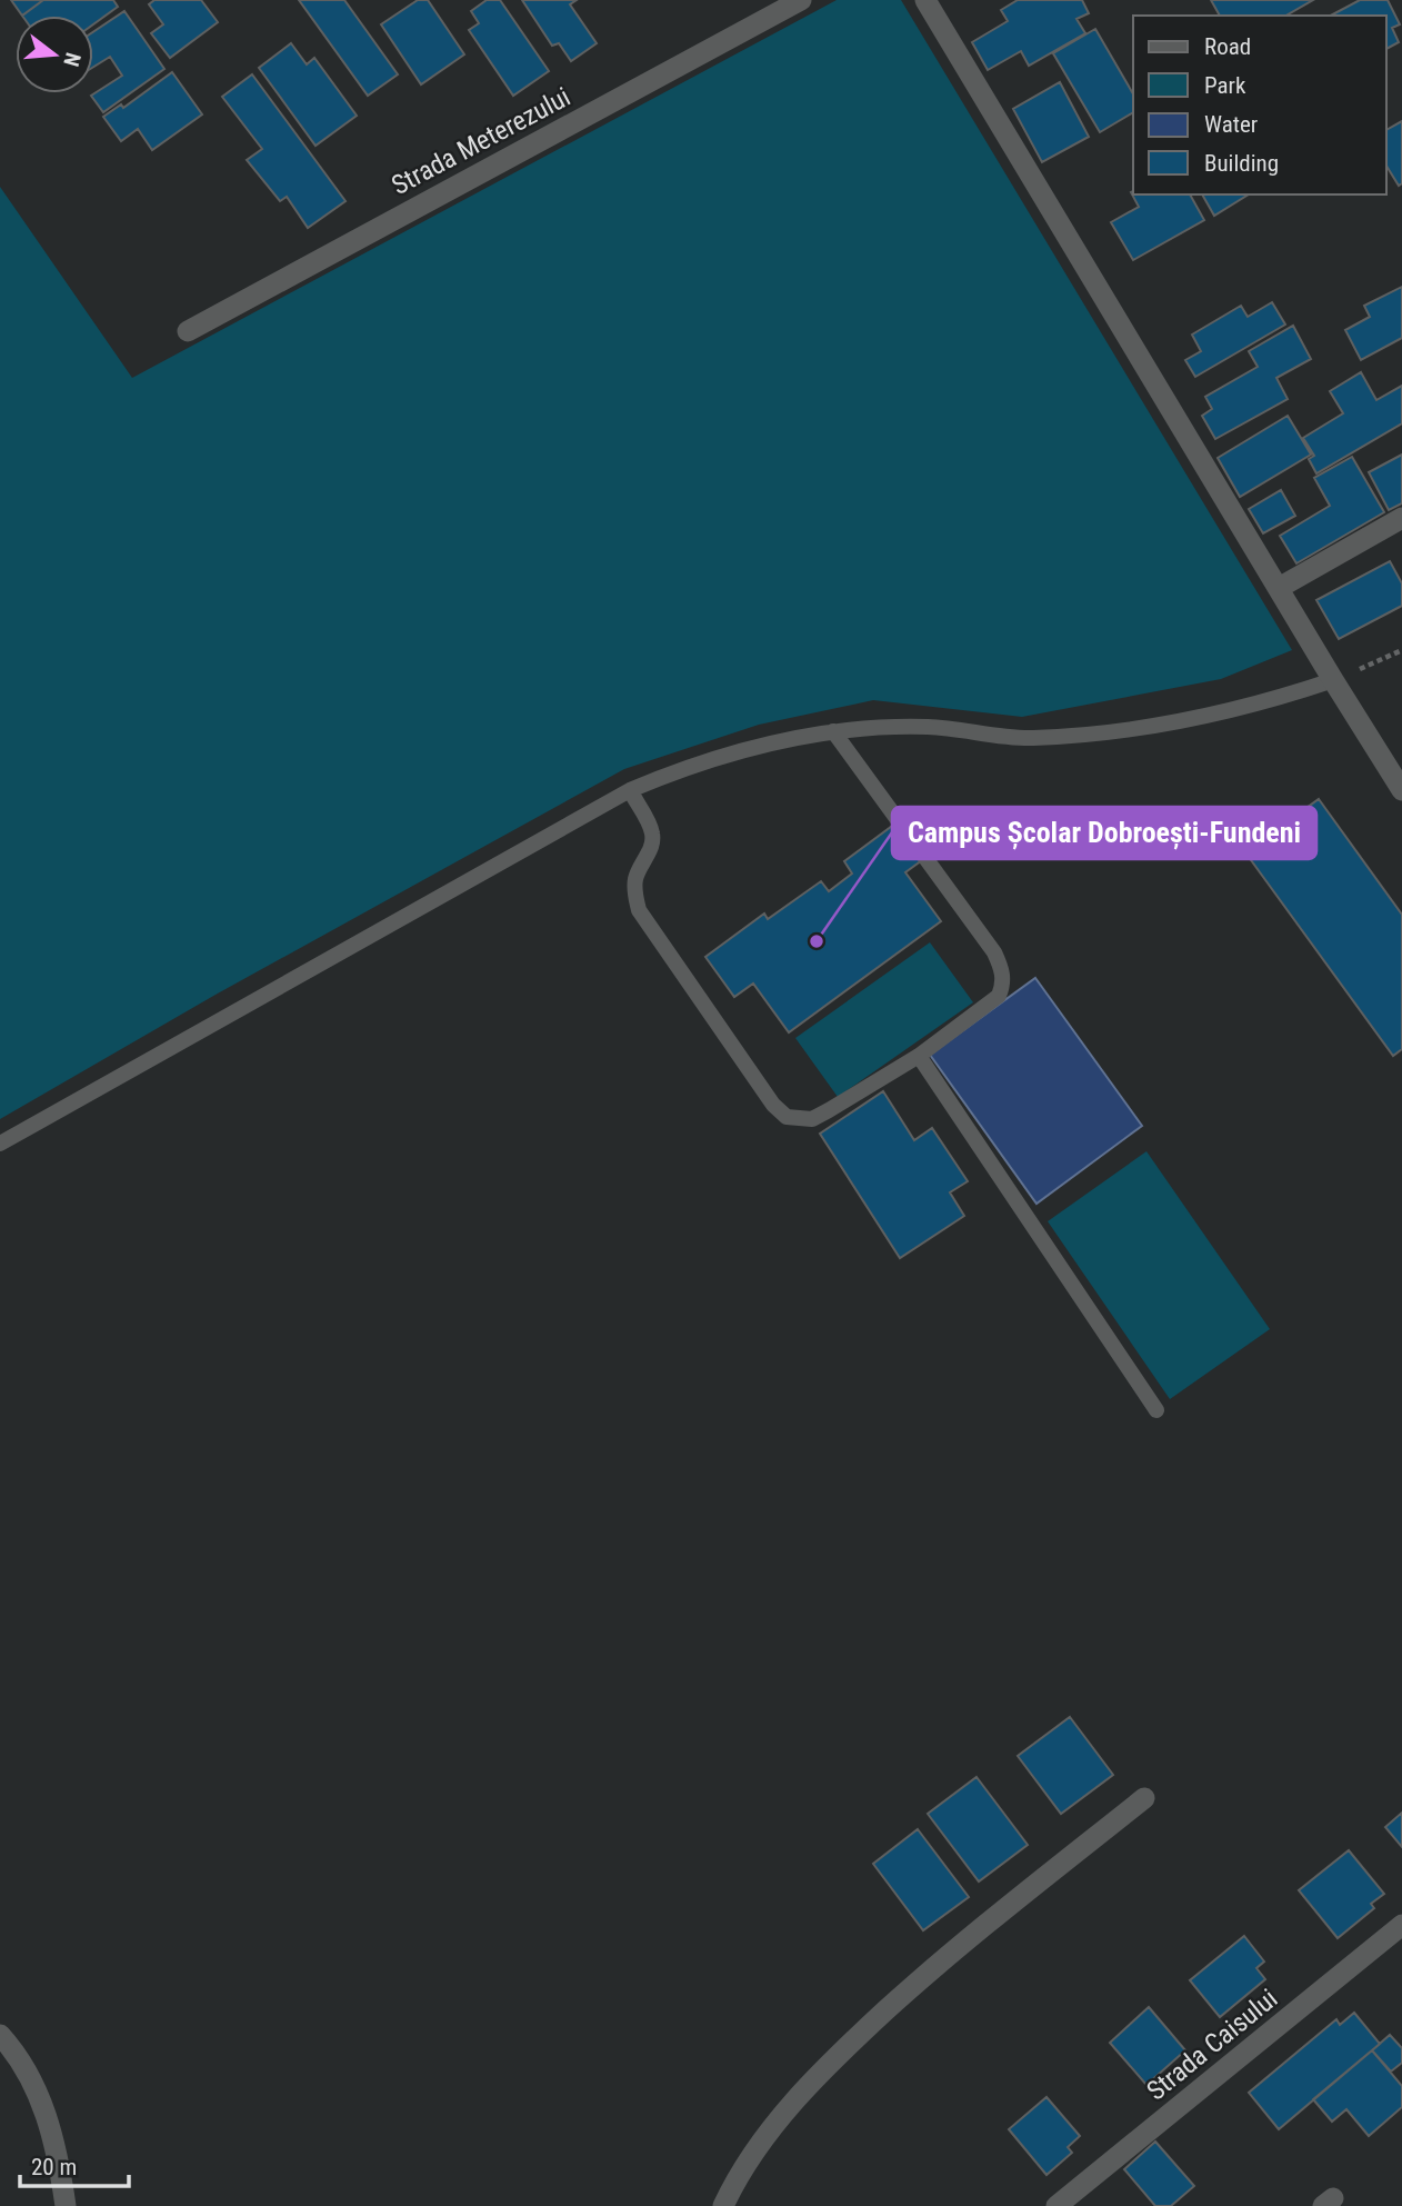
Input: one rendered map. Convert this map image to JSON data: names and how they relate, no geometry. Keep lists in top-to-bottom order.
{
  "streets": {
    "street": ["Strada Meterezului", "Strada Caisului"]
  },
  "places": ["Campus Școlar Dobroești-Fundeni"],
  "legend": [
    "Road",
    "Park",
    "Water",
    "Building"
  ],
  "scale_bar": "20 m",
  "north": "right"
}
